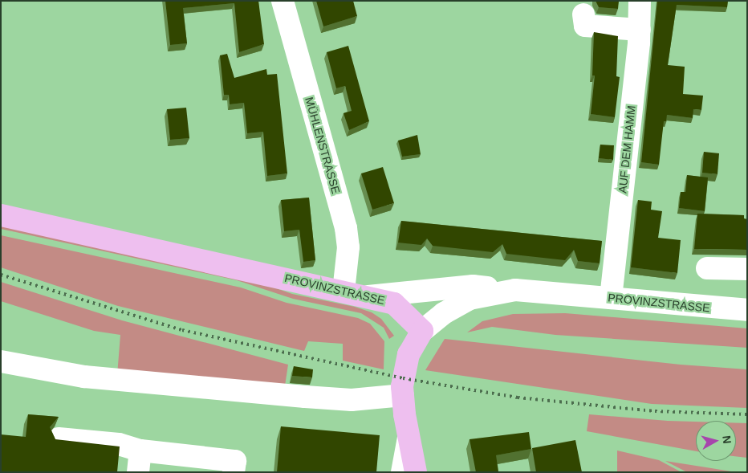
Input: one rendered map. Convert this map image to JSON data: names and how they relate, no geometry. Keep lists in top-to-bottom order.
{
  "streets": {
    "main road": ["PROVINZSTRASSE"],
    "street": ["MÜHLENSTRASSE", "AUF DEM HAMM"]
  },
  "crossings": [
    ["MÜHLENSTRASSE", "PROVINZSTRASSE"],
    ["AUF DEM HAMM", "PROVINZSTRASSE"]
  ],
  "north": "right"
}
